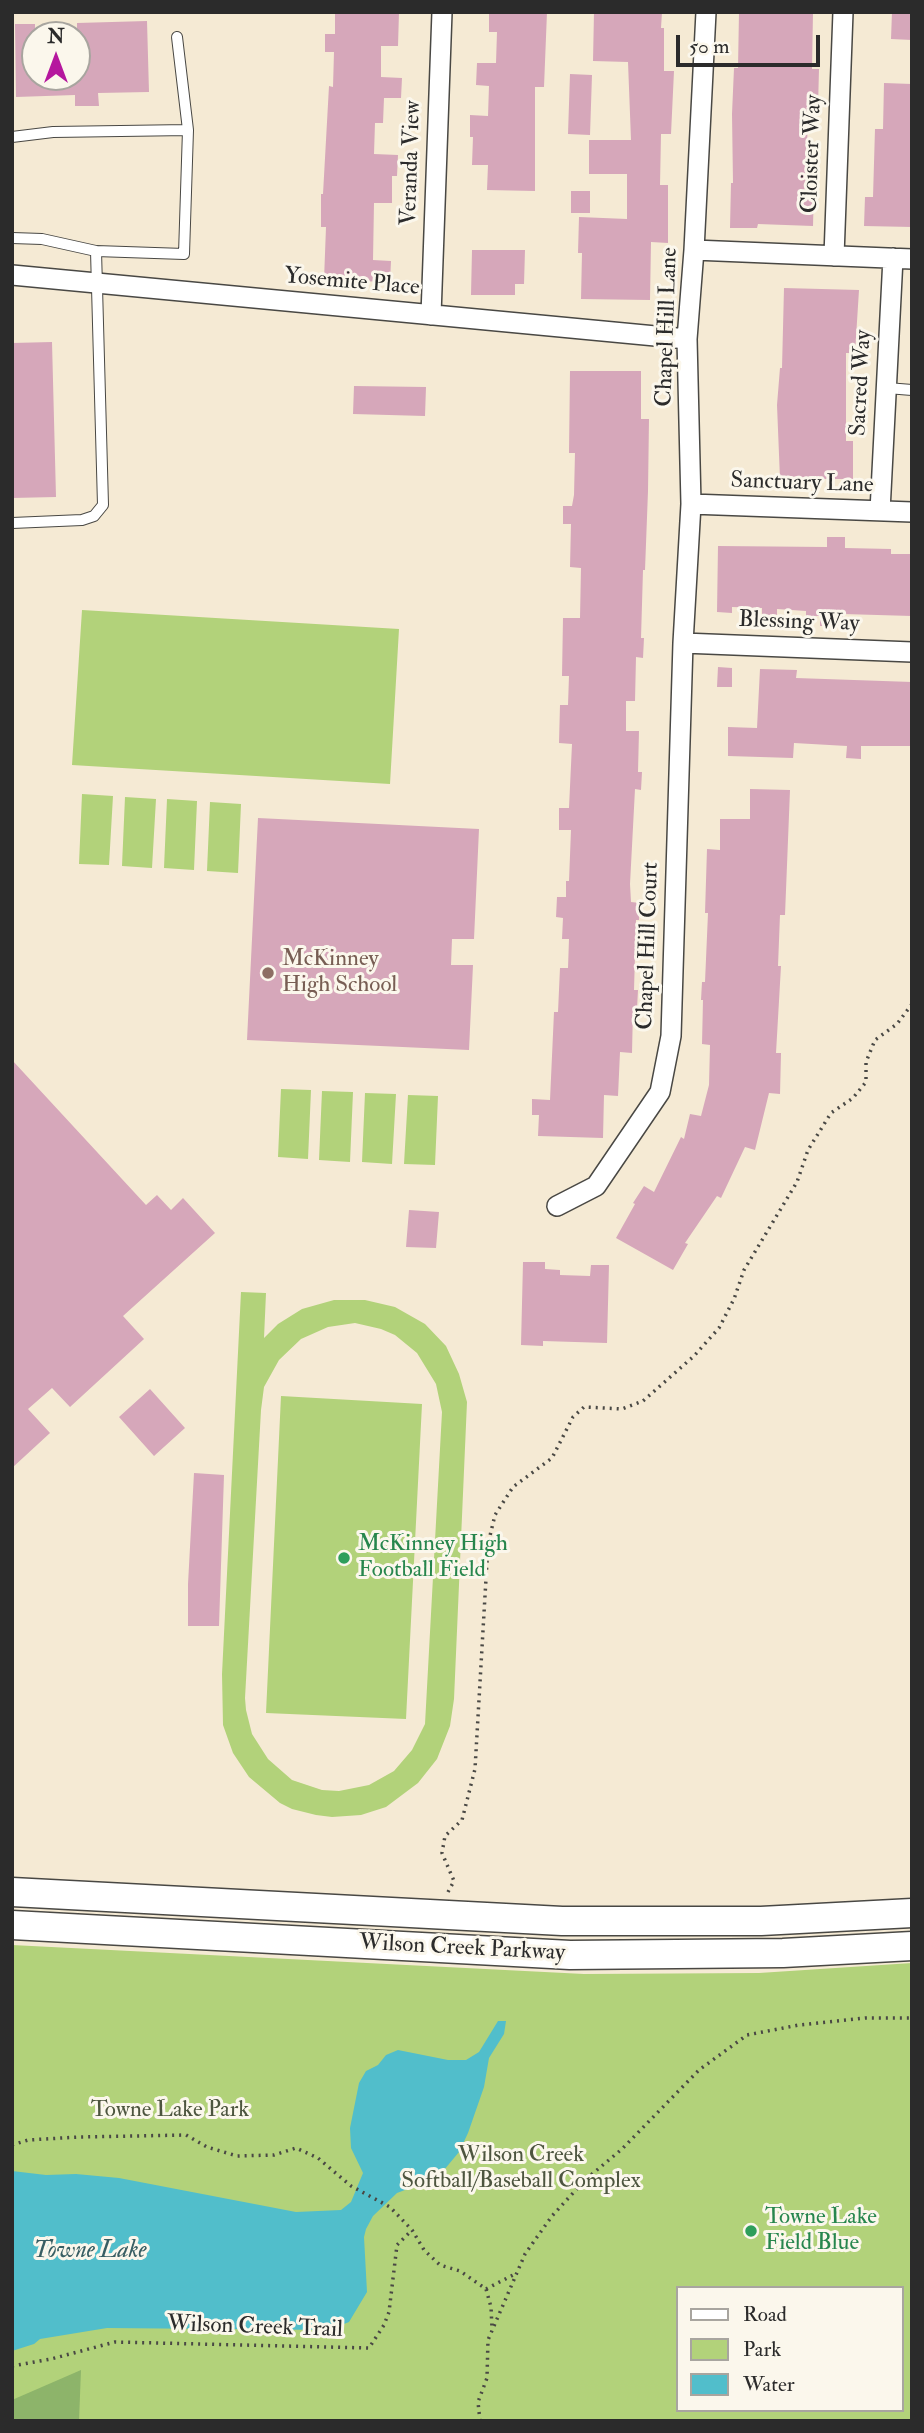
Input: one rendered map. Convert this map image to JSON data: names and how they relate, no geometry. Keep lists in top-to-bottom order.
{
  "streets": {
    "main road": ["Wilson Creek Parkway"],
    "street": [
      "Cloister Way",
      "Veranda View",
      "Yosemite Place",
      "Chapel Hill Lane",
      "Sacred Way",
      "Sanctuary Lane",
      "Blessing Way",
      "Chapel Hill Court"
    ],
    "path": ["Wilson Creek Trail"]
  },
  "crossings": [
    ["Veranda View", "Yosemite Place"],
    ["Yosemite Place", "Chapel Hill Lane"],
    ["Chapel Hill Lane", "Sanctuary Lane"],
    ["Chapel Hill Lane", "Blessing Way"],
    ["Chapel Hill Lane", "Chapel Hill Court"],
    ["Sacred Way", "Sanctuary Lane"],
    ["Blessing Way", "Chapel Hill Court"]
  ],
  "water": ["Towne Lake"],
  "parks": ["Towne Lake Park", "Wilson Creek Softball/Baseball Complex"],
  "places": ["McKinney High School", "McKinney High Football Field", "Towne Lake Field Blue"],
  "legend": ["Road", "Park", "Water"],
  "scale_bar": "50 m",
  "north": "top"
}
